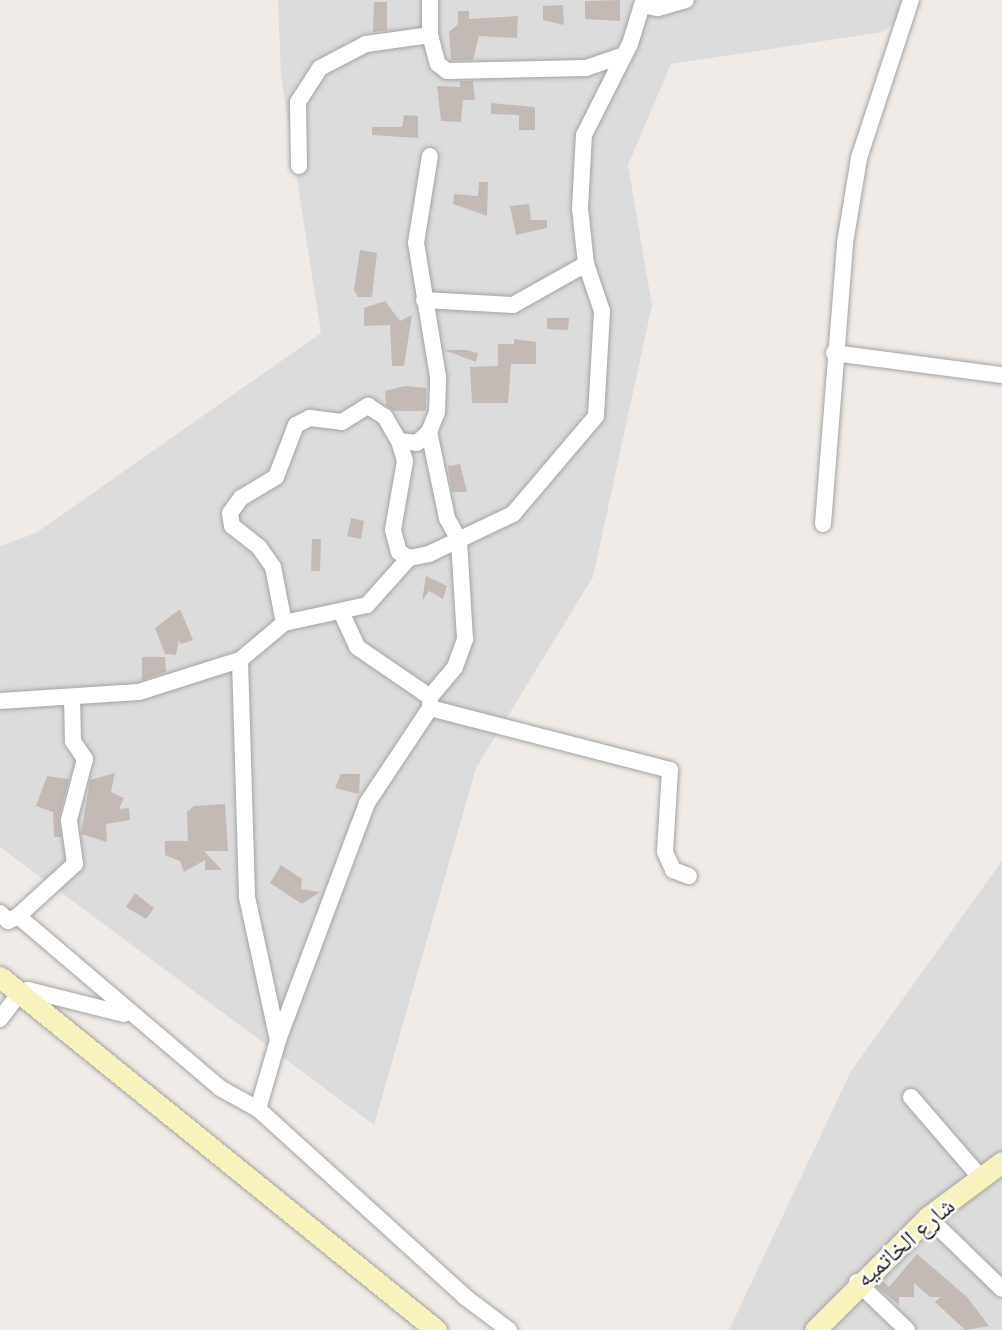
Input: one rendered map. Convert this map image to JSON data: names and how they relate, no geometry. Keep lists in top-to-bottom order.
{
  "streets": {
    "street": ["شارع الخاتميه"]
  }
}
